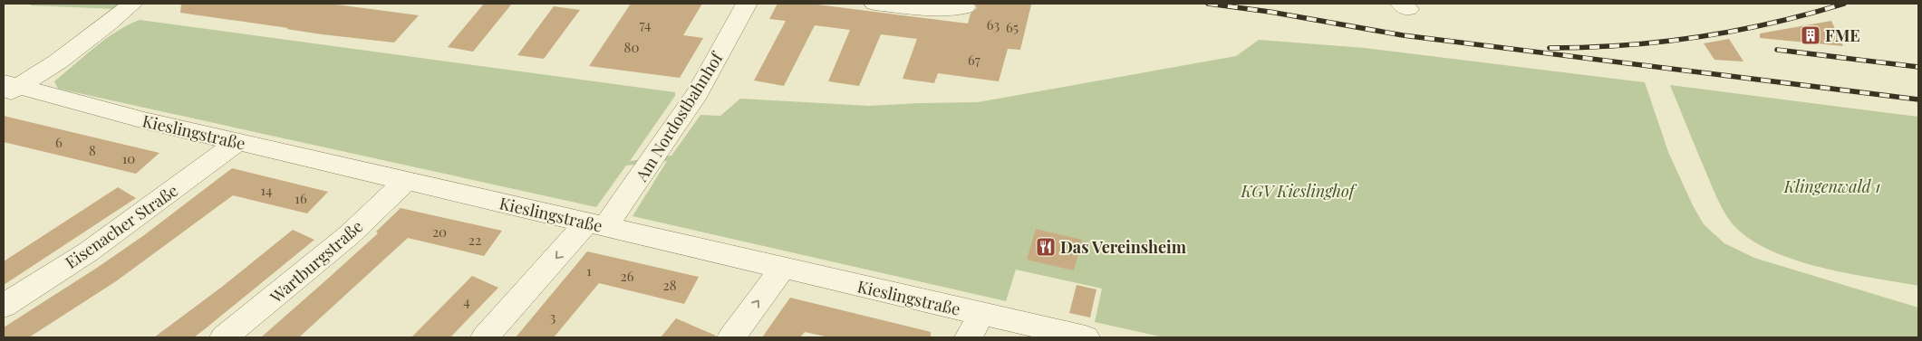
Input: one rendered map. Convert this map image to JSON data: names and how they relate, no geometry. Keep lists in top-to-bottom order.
{
  "streets": {
    "street": [
      "Am Nordostbahnhof",
      "Kieslingstraße",
      "Eisenacher Straße",
      "Wartburgstraße"
    ]
  },
  "crossings": [
    ["Am Nordostbahnhof", "Kieslingstraße"],
    ["Kieslingstraße", "Eisenacher Straße"],
    ["Kieslingstraße", "Wartburgstraße"]
  ],
  "one_way": ["Am Nordostbahnhof"],
  "parks": ["Klingenwald 1", "KGV Kieslinghof"],
  "places": {
    "building": ["FME"],
    "restaurant": ["Das Vereinsheim"]
  },
  "house_numbers": [
    "74",
    "63",
    "65",
    "80",
    "67",
    "6",
    "8",
    "10",
    "14",
    "16",
    "20",
    "22",
    "1",
    "26",
    "28",
    "4",
    "3"
  ]
}
